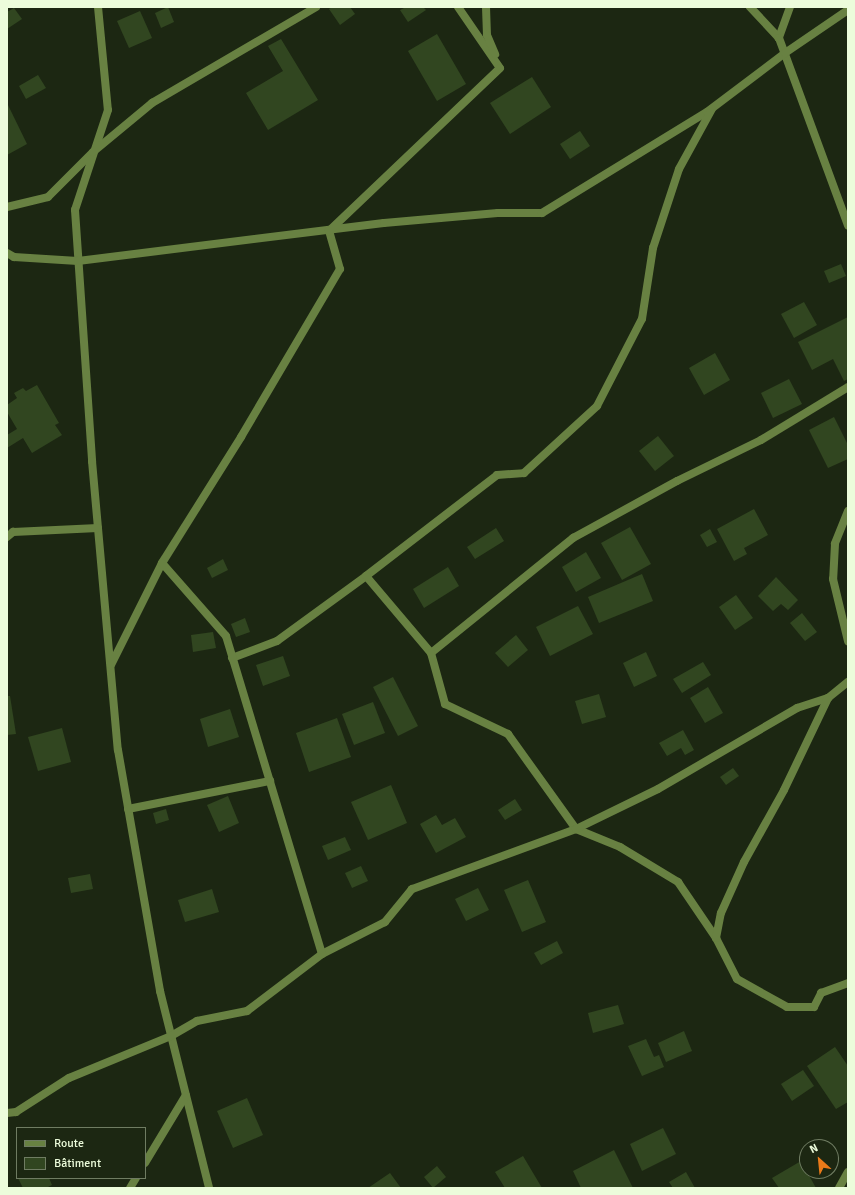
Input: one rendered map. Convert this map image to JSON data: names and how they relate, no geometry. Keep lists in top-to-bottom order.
{
  "legend": ["Route", "Bâtiment"],
  "north": "top left"
}
